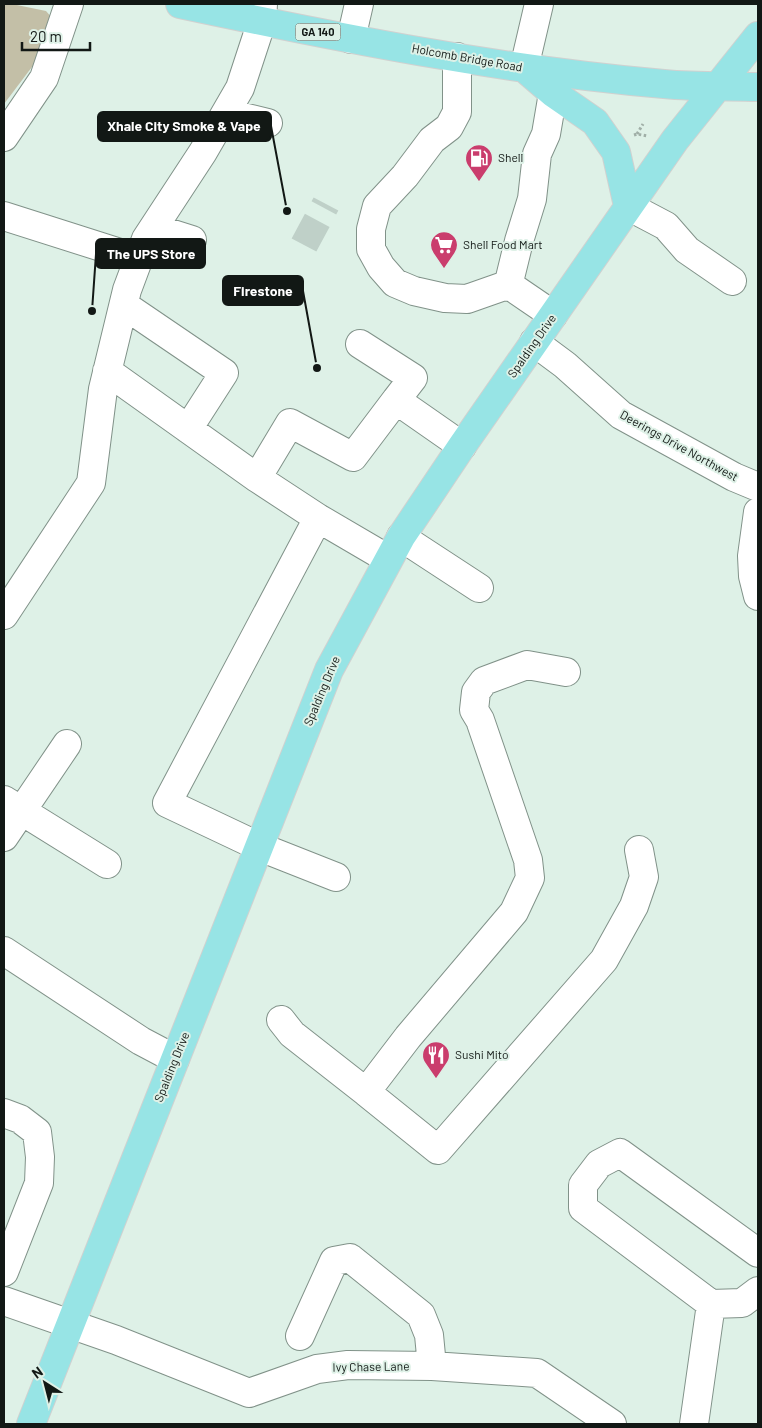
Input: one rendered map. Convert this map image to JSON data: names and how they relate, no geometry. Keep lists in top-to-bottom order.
{
  "streets": {
    "main road": ["GA 140", "Holcomb Bridge Road", "Spalding Drive"],
    "street": ["Deerings Drive Northwest", "Ivy Chase Lane"]
  },
  "crossings": [
    ["Holcomb Bridge Road", "Spalding Drive"],
    ["Spalding Drive", "Deerings Drive Northwest"],
    ["Spalding Drive", "Ivy Chase Lane"]
  ],
  "places": {
    "fuel station": ["Shell"],
    "other": ["Xhale City Smoke & Vape", "The UPS Store", "Firestone"],
    "supermarket": ["Shell Food Mart"],
    "restaurant": ["Sushi Mito"]
  },
  "scale_bar": "20 m",
  "north": "top left"
}
